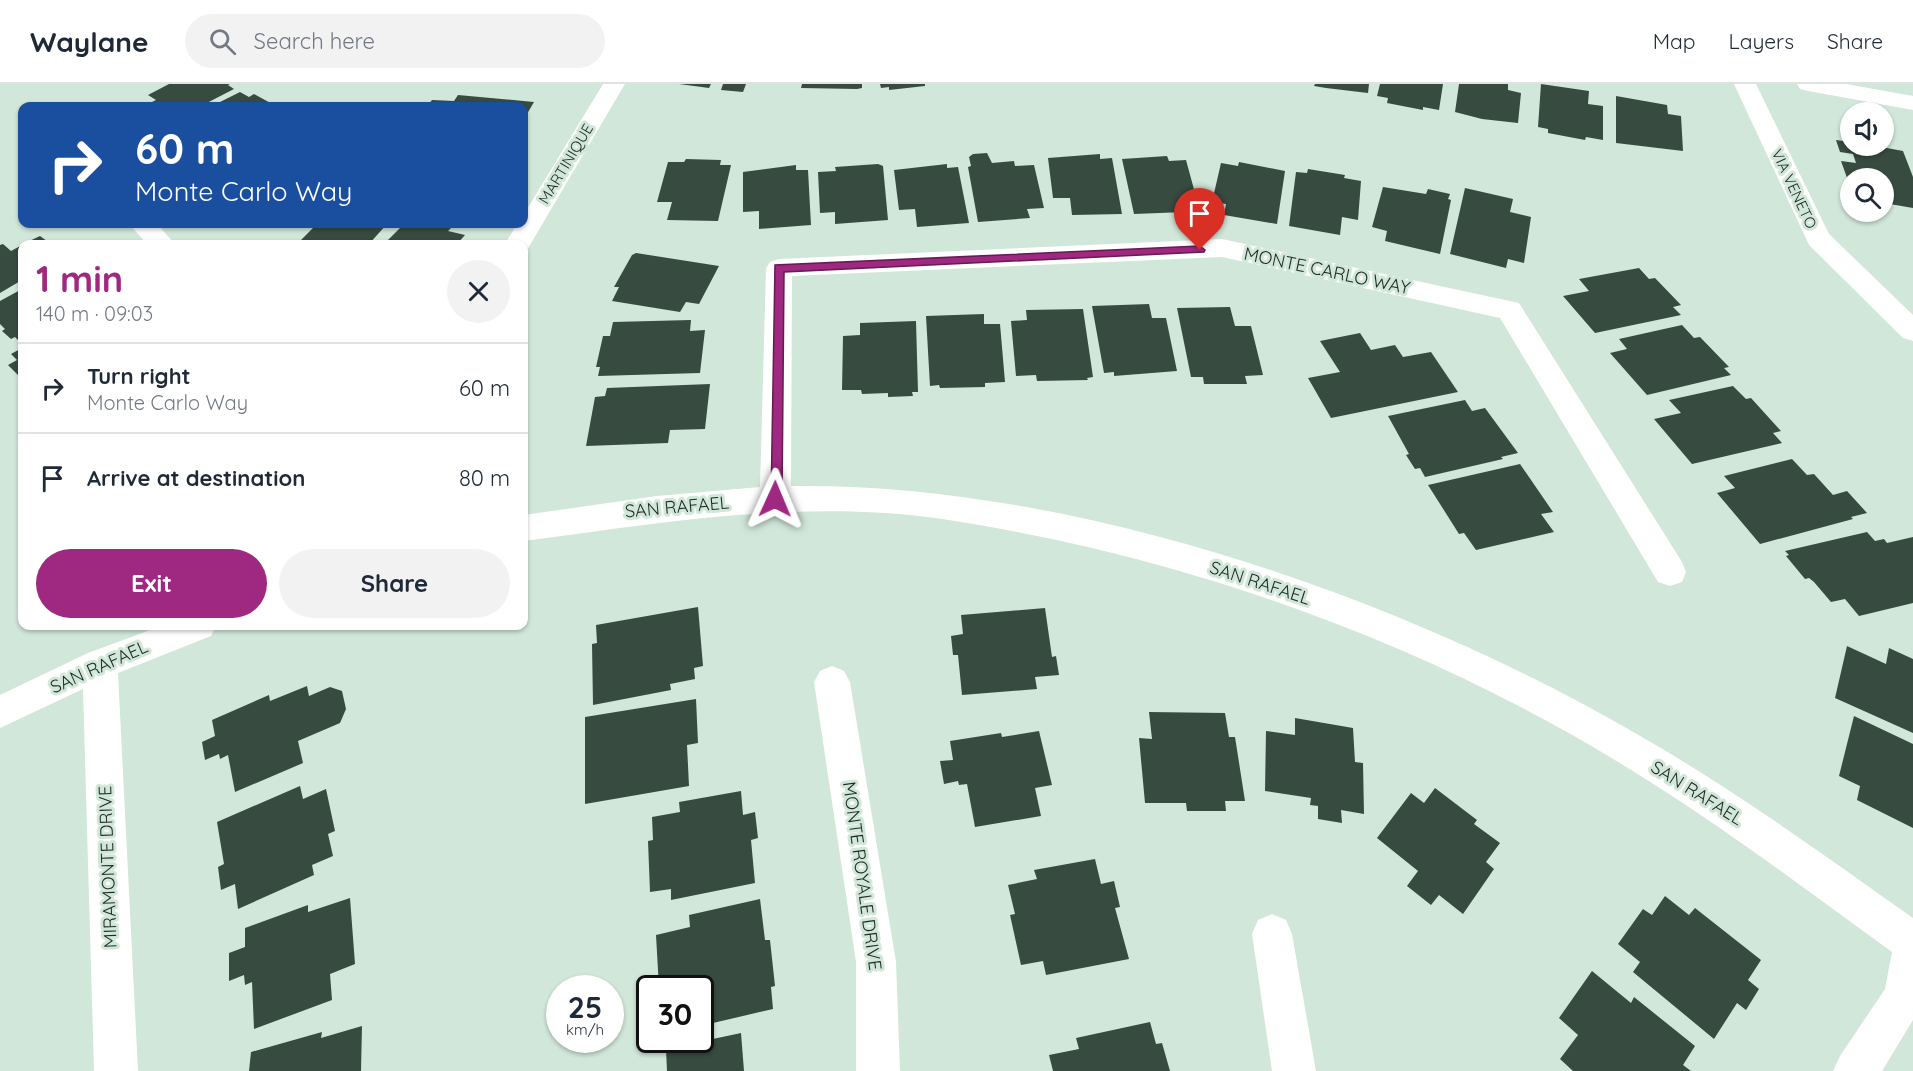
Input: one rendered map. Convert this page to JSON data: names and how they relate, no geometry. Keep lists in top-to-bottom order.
{
  "streets": {
    "street": [
      "MARTINIQUE",
      "VIA VENETO",
      "MONTE CARLO WAY",
      "SAN RAFAEL",
      "MIRAMONTE DRIVE",
      "MONTE ROYALE DRIVE"
    ]
  },
  "crossings": [
    ["MONTE CARLO WAY", "SAN RAFAEL"],
    ["SAN RAFAEL", "MIRAMONTE DRIVE"]
  ],
  "page": {
    "header": "Waylane",
    "search": "Search here",
    "nav": ["Map", "Layers", "Share"],
    "turn": ["60 m", "Monte Carlo Way"],
    "heading": ["1 min", "140 m · 09:03"],
    "list": [
      {
        "name": "Turn right",
        "note": "Monte Carlo Way",
        "value": "60 m"
      },
      {
        "name": "Arrive at destination",
        "value": "80 m"
      }
    ],
    "buttons": ["Exit", "Share"],
    "speed": "25 km/h",
    "limit": "30"
  }
}
